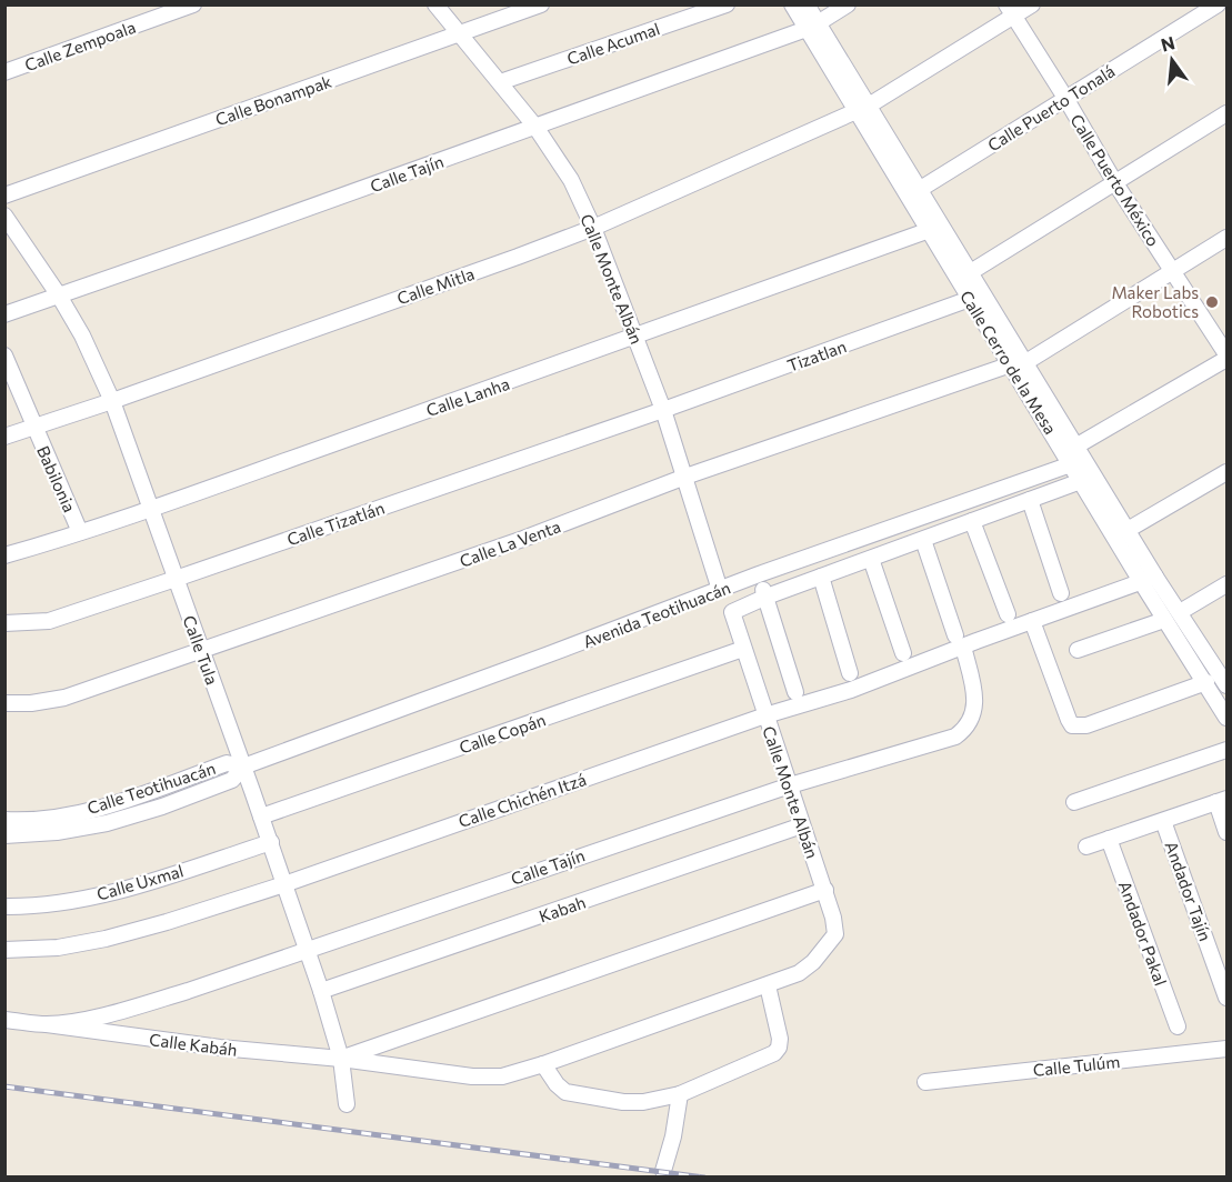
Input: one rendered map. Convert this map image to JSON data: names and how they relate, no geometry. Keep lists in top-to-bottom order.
{
  "streets": {
    "street": [
      "Calle Acumal",
      "Calle Zempoala",
      "Calle Bonampak",
      "Calle Puerto Tonalá",
      "Calle Tajín",
      "Calle Puerto México",
      "Calle Monte Albán",
      "Calle Mitla",
      "Tizatlan",
      "Calle Cerro de la Mesa",
      "Calle Lanha",
      "Babilonia",
      "Calle Tizatlán",
      "Calle La Venta",
      "Avenida Teotihuacán",
      "Calle Tula",
      "Calle Copán",
      "Calle Teotihuacán",
      "Calle Chichén Itzá",
      "Calle Uxmal",
      "Andador Tajín",
      "Kabah",
      "Andador Pakal",
      "Calle Kabáh",
      "Calle Tulúm"
    ]
  },
  "crossings": [
    ["Calle Acumal", "Calle Monte Albán"],
    ["Calle Bonampak", "Calle Monte Albán"],
    ["Calle Puerto Tonalá", "Calle Puerto México"],
    ["Calle Puerto Tonalá", "Calle Cerro de la Mesa"],
    ["Calle Tajín", "Calle Monte Albán"],
    ["Calle Tajín", "Calle Cerro de la Mesa"],
    ["Calle Tajín", "Calle Tula"],
    ["Calle Tajín", "Calle Chichén Itzá"],
    ["Calle Tajín", "Calle Kabáh"],
    ["Calle Puerto México", "Calle Mitla"],
    ["Calle Puerto México", "Calle La Venta"],
    ["Calle Monte Albán", "Calle Mitla"],
    ["Calle Monte Albán", "Tizatlan"],
    ["Calle Monte Albán", "Calle Lanha"],
    ["Calle Monte Albán", "Calle Tizatlán"],
    ["Calle Monte Albán", "Calle La Venta"],
    ["Calle Monte Albán", "Avenida Teotihuacán"],
    ["Calle Monte Albán", "Calle Copán"],
    ["Calle Monte Albán", "Calle Chichén Itzá"],
    ["Calle Monte Albán", "Kabah"],
    ["Calle Monte Albán", "Calle Kabáh"],
    ["Calle Mitla", "Calle Cerro de la Mesa"],
    ["Calle Mitla", "Babilonia"],
    ["Calle Mitla", "Calle Tula"],
    ["Tizatlan", "Calle Cerro de la Mesa"],
    ["Tizatlan", "Calle Tizatlán"],
    ["Calle Cerro de la Mesa", "Calle Lanha"],
    ["Calle Cerro de la Mesa", "Calle La Venta"],
    ["Calle Cerro de la Mesa", "Avenida Teotihuacán"],
    ["Calle Cerro de la Mesa", "Calle Chichén Itzá"],
    ["Calle Lanha", "Babilonia"],
    ["Calle Lanha", "Calle Tula"],
    ["Calle Tizatlán", "Calle Tula"],
    ["Calle La Venta", "Calle Tula"],
    ["Avenida Teotihuacán", "Calle Tula"],
    ["Avenida Teotihuacán", "Calle Teotihuacán"],
    ["Calle Tula", "Calle Copán"],
    ["Calle Tula", "Calle Teotihuacán"],
    ["Calle Tula", "Calle Chichén Itzá"],
    ["Calle Tula", "Calle Uxmal"],
    ["Calle Tula", "Kabah"],
    ["Calle Tula", "Calle Kabáh"]
  ],
  "places": ["Maker Labs Robotics"],
  "north": "top"
}
